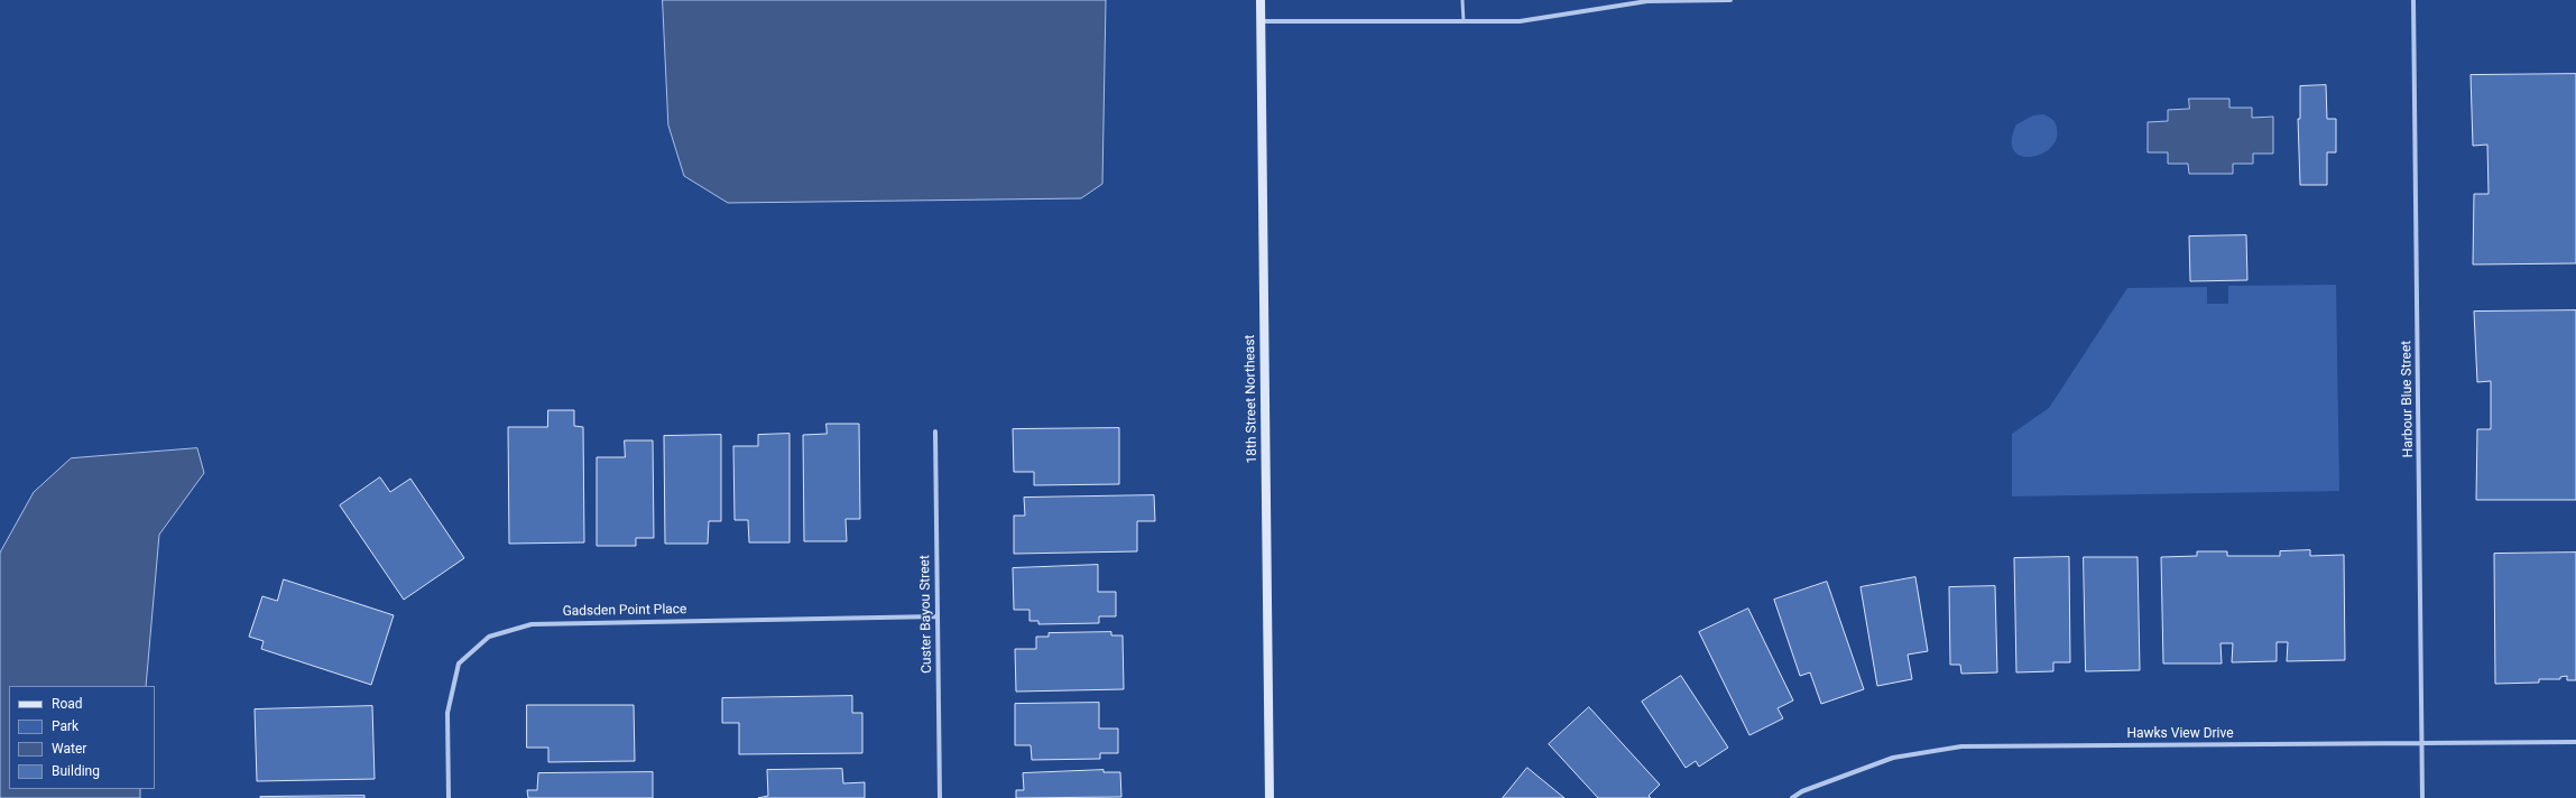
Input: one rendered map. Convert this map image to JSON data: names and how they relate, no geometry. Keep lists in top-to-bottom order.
{
  "streets": {
    "street": [
      "18th Street Northeast",
      "Harbour Blue Street",
      "Gadsden Point Place",
      "Custer Bayou Street",
      "Hawks View Drive"
    ]
  },
  "crossings": [
    ["Harbour Blue Street", "Hawks View Drive"],
    ["Gadsden Point Place", "Custer Bayou Street"]
  ],
  "legend": [
    "Road",
    "Park",
    "Water",
    "Building"
  ]
}
